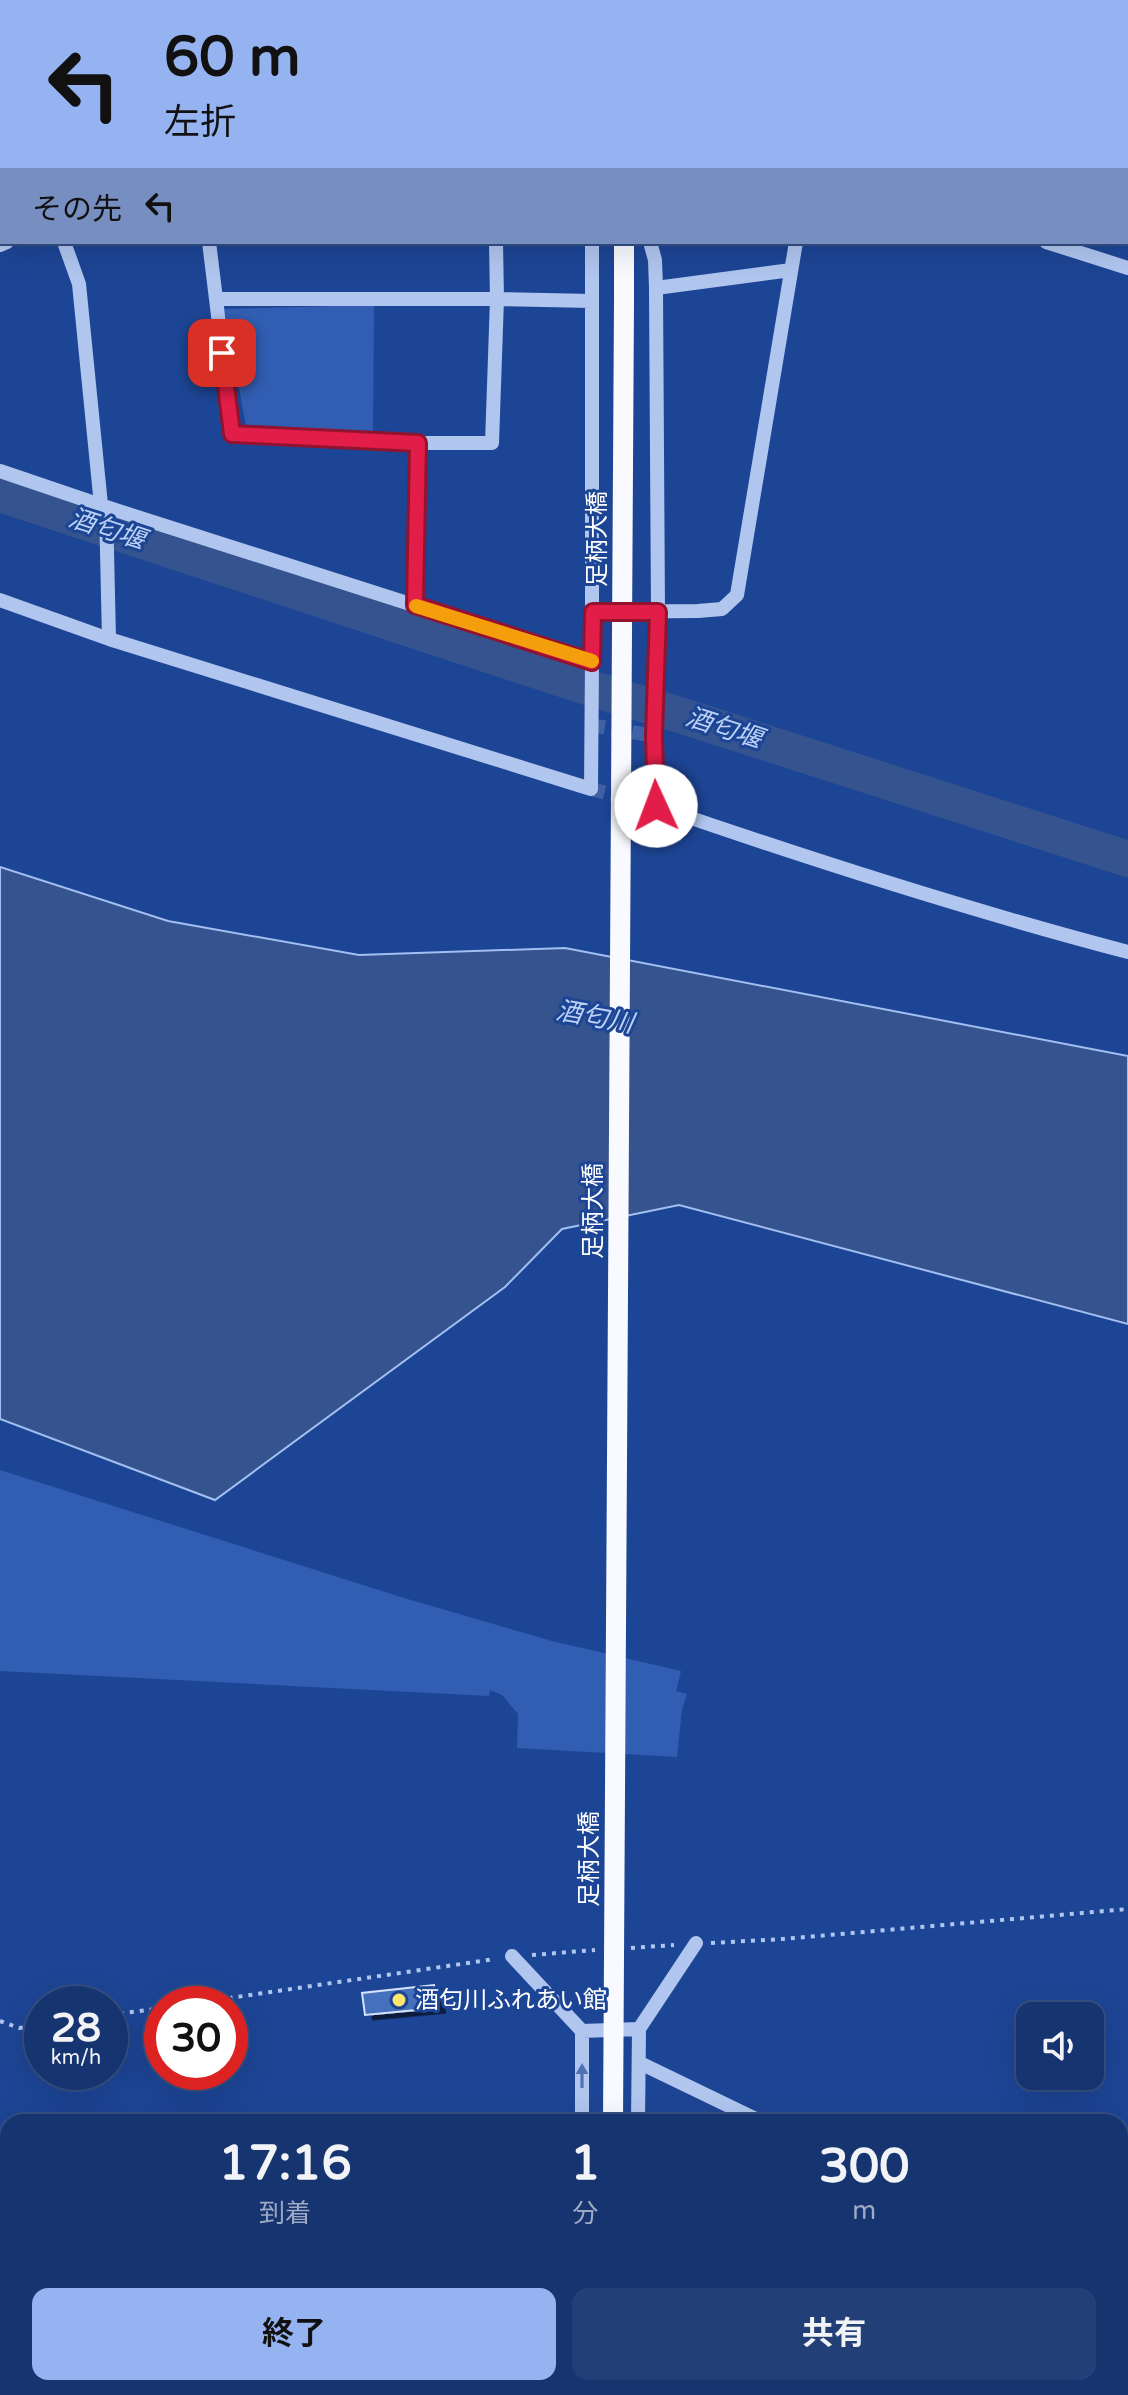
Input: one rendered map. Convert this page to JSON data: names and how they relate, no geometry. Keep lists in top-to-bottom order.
{
  "streets": {
    "main road": ["足柄大橋"]
  },
  "water": ["酒匂堰", "酒匂川"],
  "places": ["酒匂川ふれあい館"],
  "page": {
    "turn": ["60 m", "左折"],
    "then": "その先",
    "speed": "28 km/h",
    "limit": "30",
    "eta": [
      "17:16",
      "到着",
      "1",
      "分",
      "300",
      "m"
    ],
    "buttons": ["終了", "共有"]
  }
}
